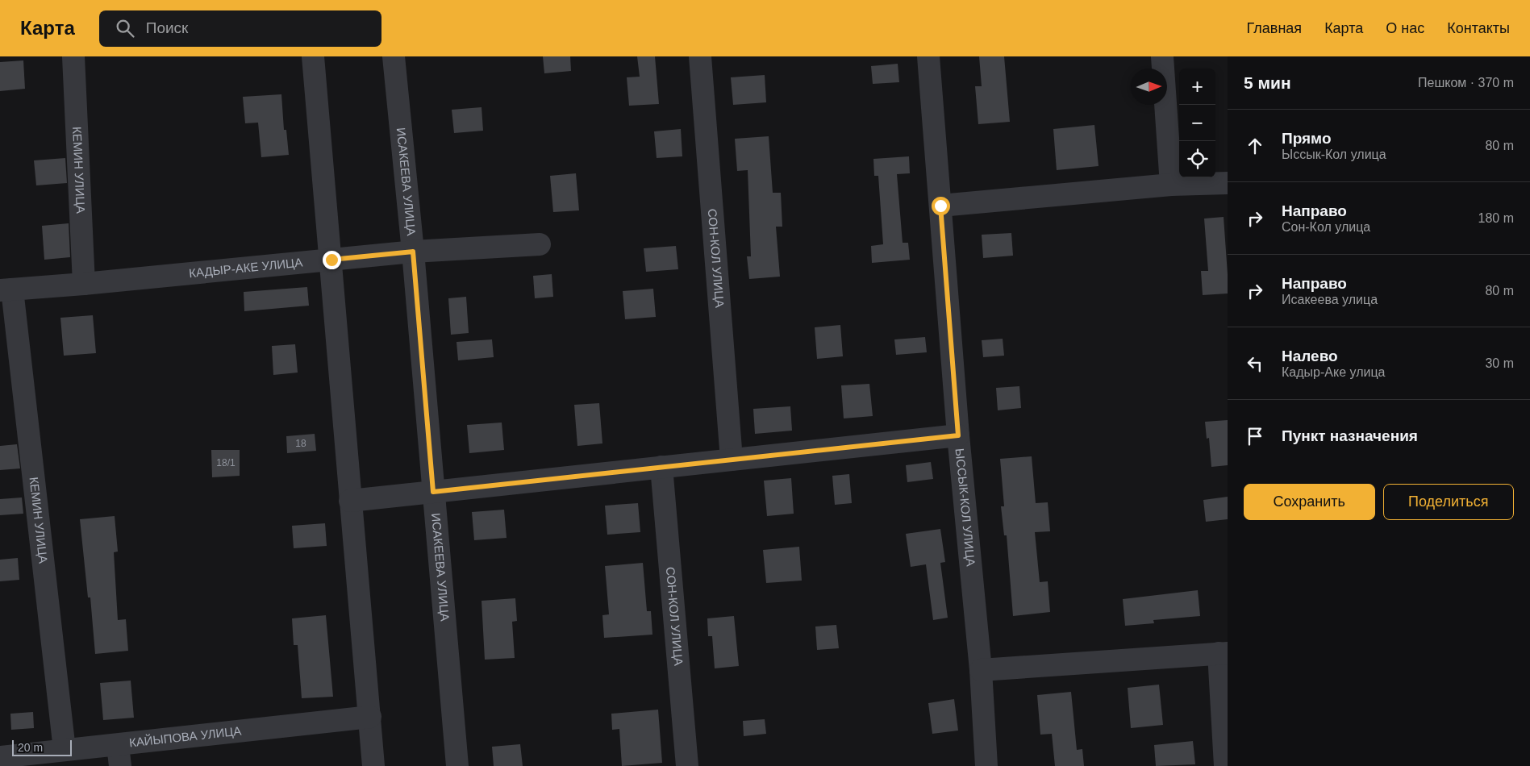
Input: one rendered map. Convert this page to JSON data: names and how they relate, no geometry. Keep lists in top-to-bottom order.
{
  "streets": {
    "street": [
      "КЕМИН УЛИЦА",
      "ИСАКЕЕВА УЛИЦА",
      "СОН-КОЛ УЛИЦА",
      "КАДЫР-АКЕ УЛИЦА",
      "ЫССЫК-КОЛ УЛИЦА",
      "КАЙЫПОВА УЛИЦА"
    ]
  },
  "crossings": [
    ["КЕМИН УЛИЦА", "КАДЫР-АКЕ УЛИЦА"],
    ["КЕМИН УЛИЦА", "КАЙЫПОВА УЛИЦА"],
    ["ИСАКЕЕВА УЛИЦА", "КАДЫР-АКЕ УЛИЦА"]
  ],
  "house_numbers": ["18", "18/1"],
  "scale_bar": "20 m",
  "north": "right",
  "page": {
    "header": "Карта",
    "search": "Поиск",
    "nav": [
      "Главная",
      "Карта",
      "О нас",
      "Контакты"
    ],
    "heading": ["5 мин", "Пешком · 370 m"],
    "map_buttons": ["+", "−"],
    "list": [
      ["Прямо", "Ыссык-Кол улица", "80 m"],
      ["Направо", "Сон-Кол улица", "180 m"],
      ["Направо", "Исакеева улица", "80 m"],
      ["Налево", "Кадыр-Аке улица", "30 m"],
      "Пункт назначения"
    ],
    "buttons": ["Сохранить", "Поделиться"],
    "scale": "20 m"
  }
}
